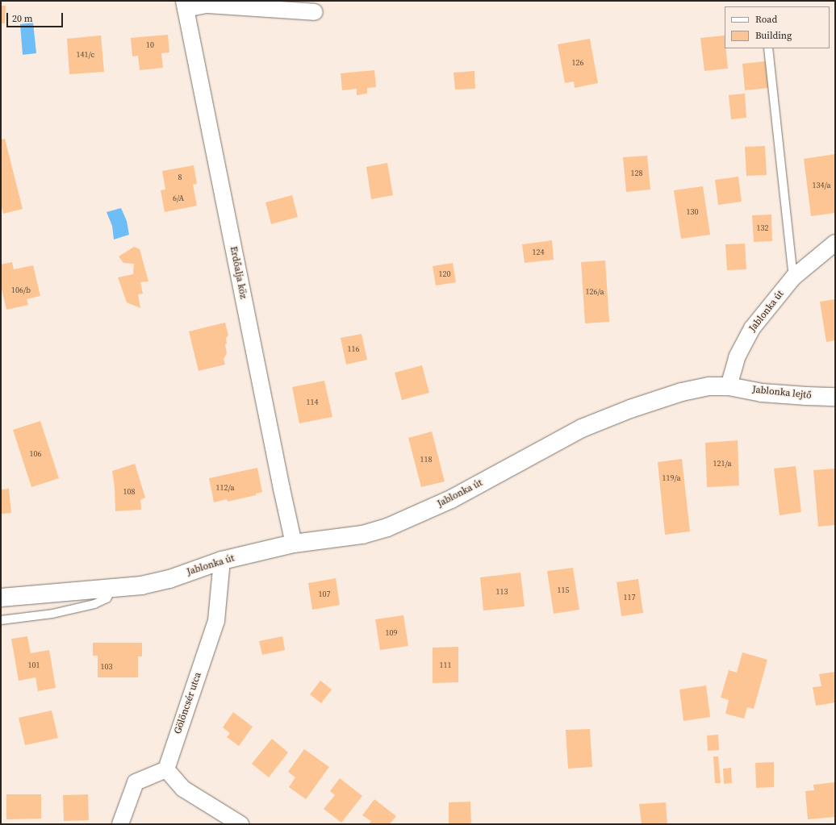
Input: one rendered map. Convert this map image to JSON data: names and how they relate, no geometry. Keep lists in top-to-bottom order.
{
  "streets": {
    "street": [
      "Erdőalja köz",
      "Jablonka út",
      "Jablonka lejtő",
      "Gölöncsér utca"
    ]
  },
  "crossings": [
    ["Erdőalja köz", "Jablonka út"],
    ["Jablonka út", "Jablonka lejtő"],
    ["Jablonka út", "Gölöncsér utca"]
  ],
  "house_numbers": [
    "10",
    "141/c",
    "126",
    "128",
    "8",
    "134/a",
    "6/A",
    "130",
    "132",
    "124",
    "120",
    "106/b",
    "126/a",
    "116",
    "114",
    "106",
    "118",
    "121/a",
    "119/a",
    "112/a",
    "108",
    "115",
    "113",
    "107",
    "117",
    "109",
    "101",
    "111",
    "103"
  ],
  "legend": ["Road", "Building"],
  "scale_bar": "20 m"
}
